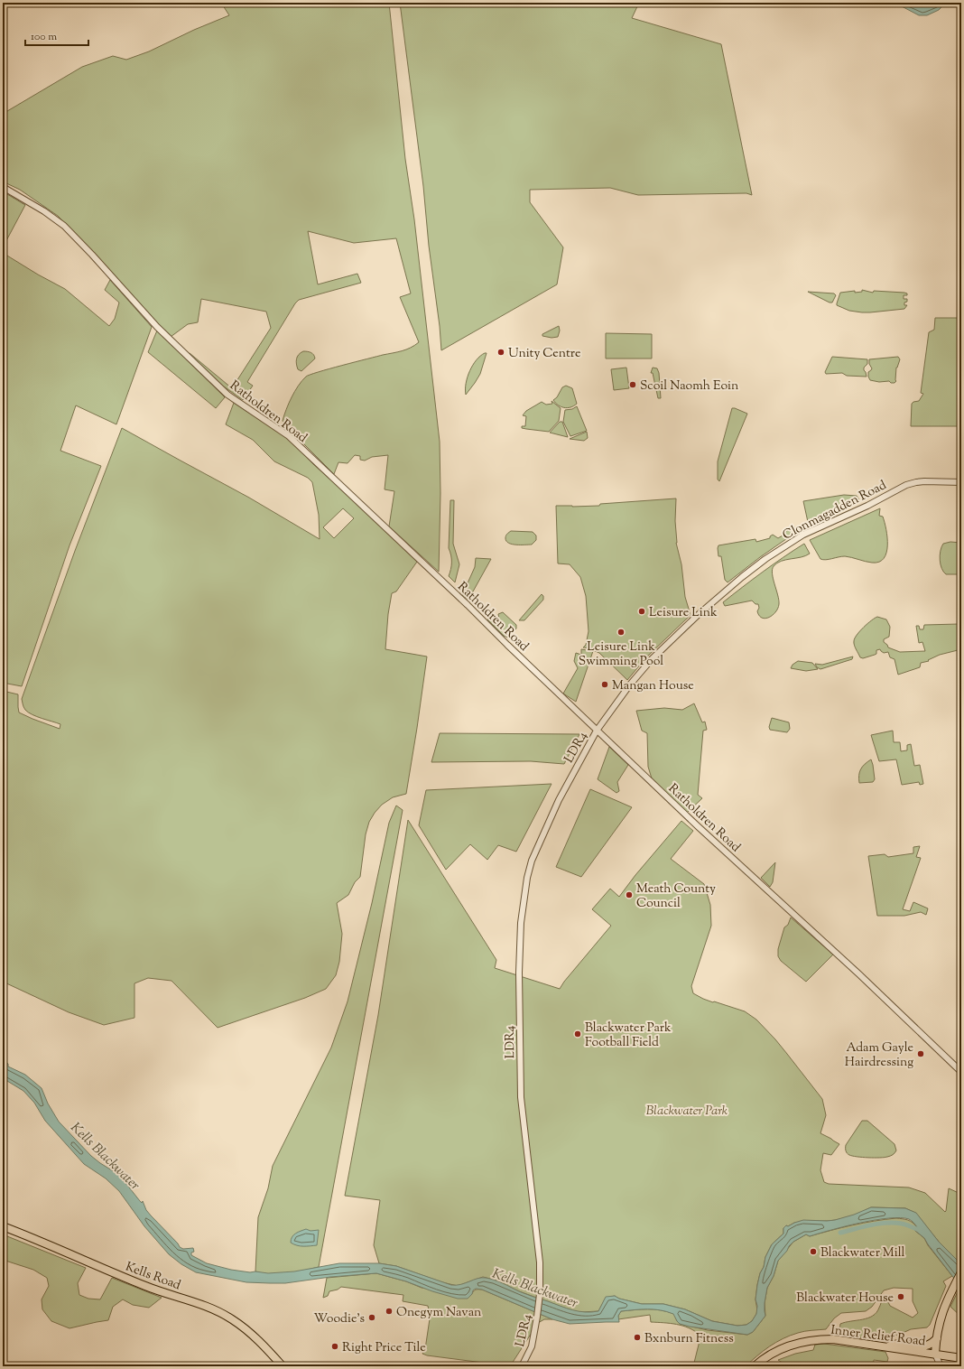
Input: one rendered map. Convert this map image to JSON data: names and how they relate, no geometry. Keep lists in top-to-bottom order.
{
  "streets": {
    "main road": ["Kells Road", "Inner Relief Road"],
    "street": ["Ratholdren Road", "Clonmagadden Road", "LDR4"]
  },
  "crossings": [
    ["Ratholdren Road", "Clonmagadden Road"],
    ["Ratholdren Road", "LDR4"],
    ["Clonmagadden Road", "LDR4"]
  ],
  "water": ["Kells Blackwater"],
  "parks": ["Blackwater Park"],
  "places": [
    "Unity Centre",
    "Scoil Naomh Eoin",
    "Leisure Link",
    "Leisure Link Swimming Pool",
    "Mangan House",
    "Meath County Council",
    "Blackwater Park Football Field",
    "Adam Gayle Hairdressing",
    "Blackwater Mill",
    "Blackwater House",
    "Onegym Navan",
    "Woodie's",
    "Bxnburn Fitness",
    "Right Price Tile"
  ],
  "scale_bar": "100 m"
}
